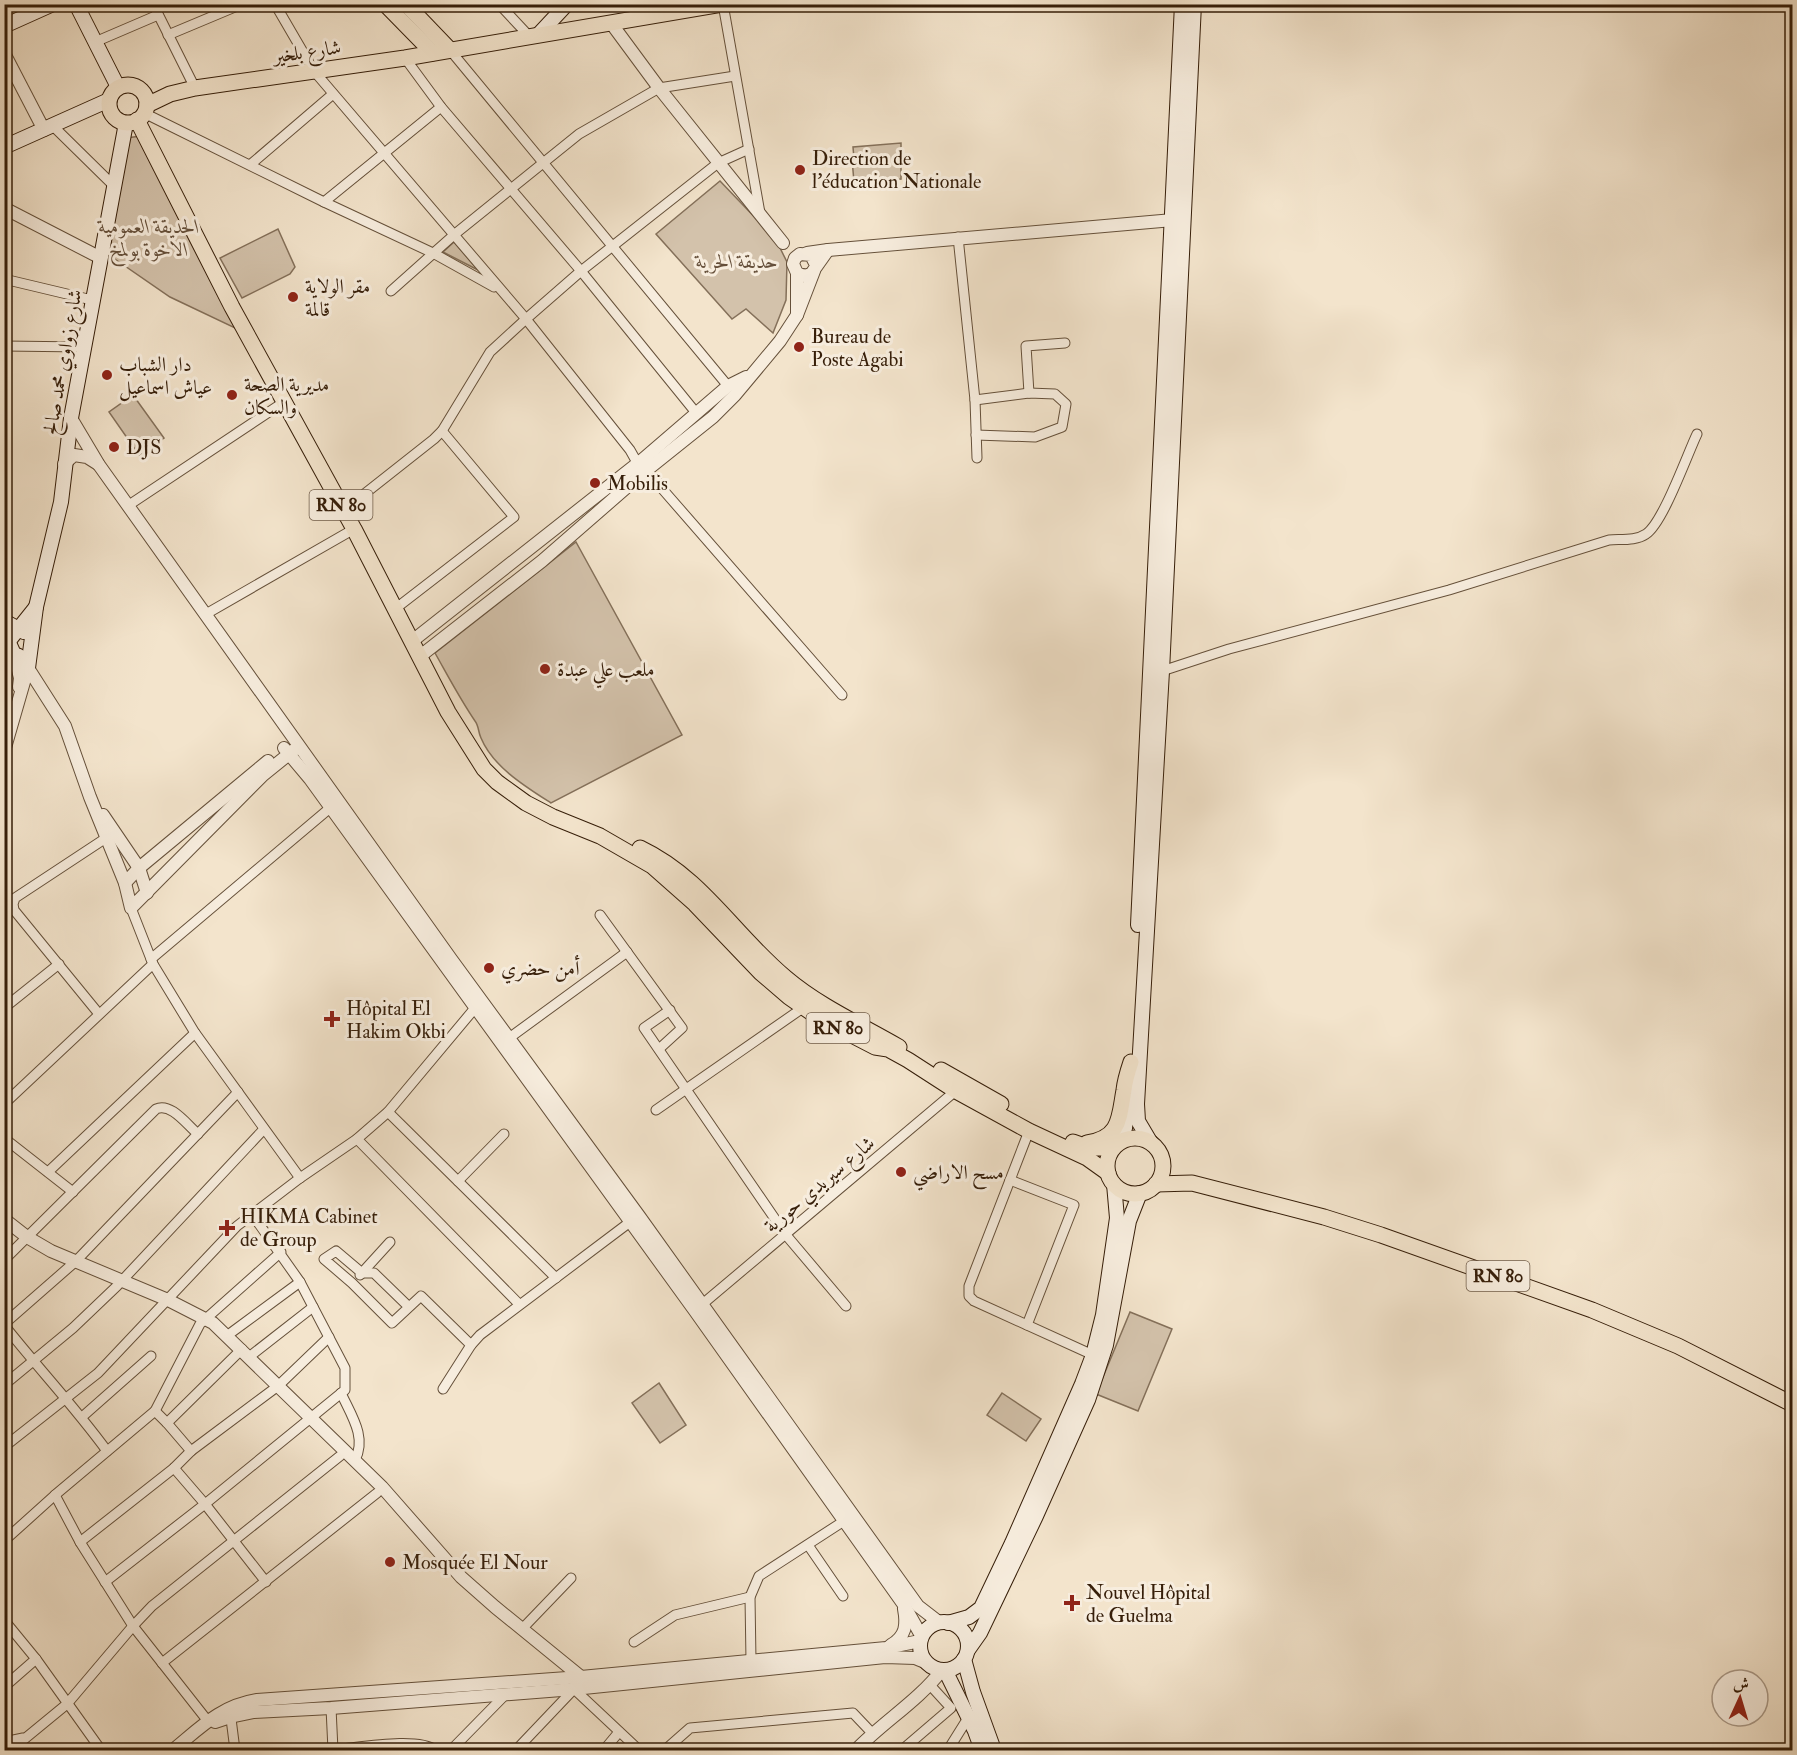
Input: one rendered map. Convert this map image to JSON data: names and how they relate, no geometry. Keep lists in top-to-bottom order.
{
  "streets": {
    "main road": ["شارع بلخير", "شارع زواوي محمد صالح", "RN 80"],
    "street": ["شارع سيريدي حورية"]
  },
  "crossings": [
    ["شارع بلخير", "شارع زواوي محمد صالح"],
    ["شارع بلخير", "RN 80"],
    ["شارع زواوي محمد صالح", "RN 80"],
    ["RN 80", "شارع سيريدي حورية"]
  ],
  "parks": ["الحديقة العمومية الاخوة بولمخ", "حديقة الحرية"],
  "places": {
    "other": [
      "Direction de l'éducation Nationale",
      "مقر الولاية قالمة",
      "Bureau de Poste Agabi",
      "دار الشباب عياش اسماعيل",
      "مديرية الصحة والسكان",
      "DJS",
      "Mobilis",
      "ملعب علي عبدة",
      "أمن حضري",
      "مسح الاراضي",
      "Mosquée El Nour"
    ],
    "health": ["Hôpital El Hakim Okbi", "HIKMA Cabinet de Group", "Nouvel Hôpital de Guelma"]
  },
  "north": "top"
}
